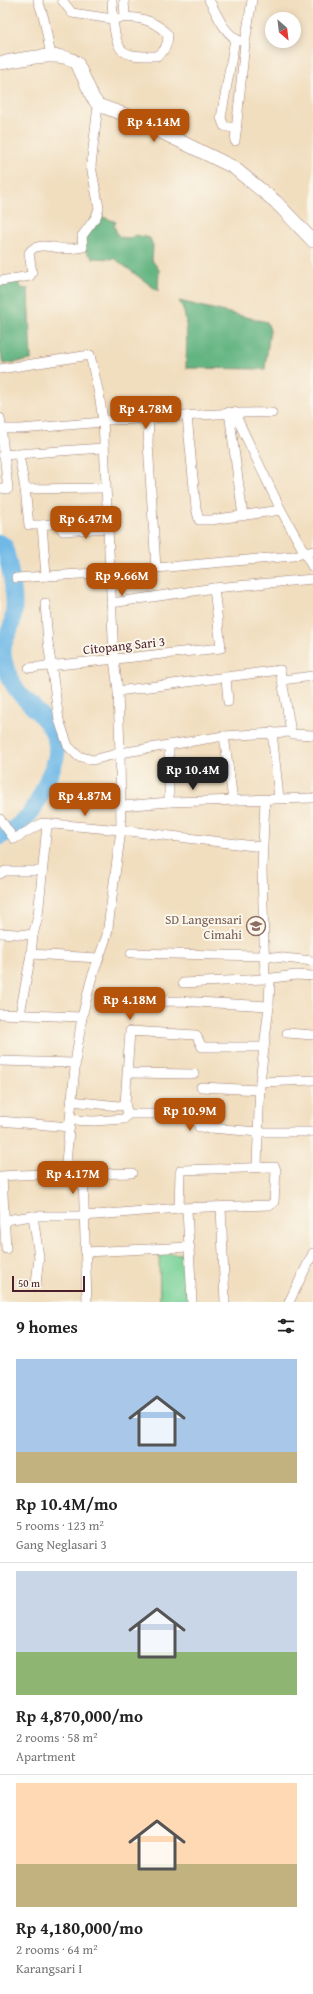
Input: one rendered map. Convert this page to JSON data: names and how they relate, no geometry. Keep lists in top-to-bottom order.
{
  "streets": {
    "street": ["Citopang Sari 3"]
  },
  "places": {
    "school or university": ["SD Langensari Cimahi"]
  },
  "scale_bar": "50 m",
  "north": "bottom right",
  "page": {
    "price": [
      "Rp 4.14M",
      "Rp 4.78M",
      "Rp 6.47M",
      "Rp 9.66M",
      "Rp 10.4M",
      "Rp 4.87M",
      "Rp 4.18M",
      "Rp 10.9M",
      "Rp 4.17M"
    ],
    "scale": "50 m",
    "heading": "9 homes",
    "list": [
      {
        "name": "Rp 10.4M/mo",
        "note": "5 rooms · 123 m² · Gang Neglasari 3"
      },
      {
        "name": "Rp 4,870,000/mo",
        "note": "2 rooms · 58 m² · Apartment"
      },
      {
        "name": "Rp 4,180,000/mo",
        "note": "2 rooms · 64 m² · Karangsari I"
      }
    ]
  }
}
